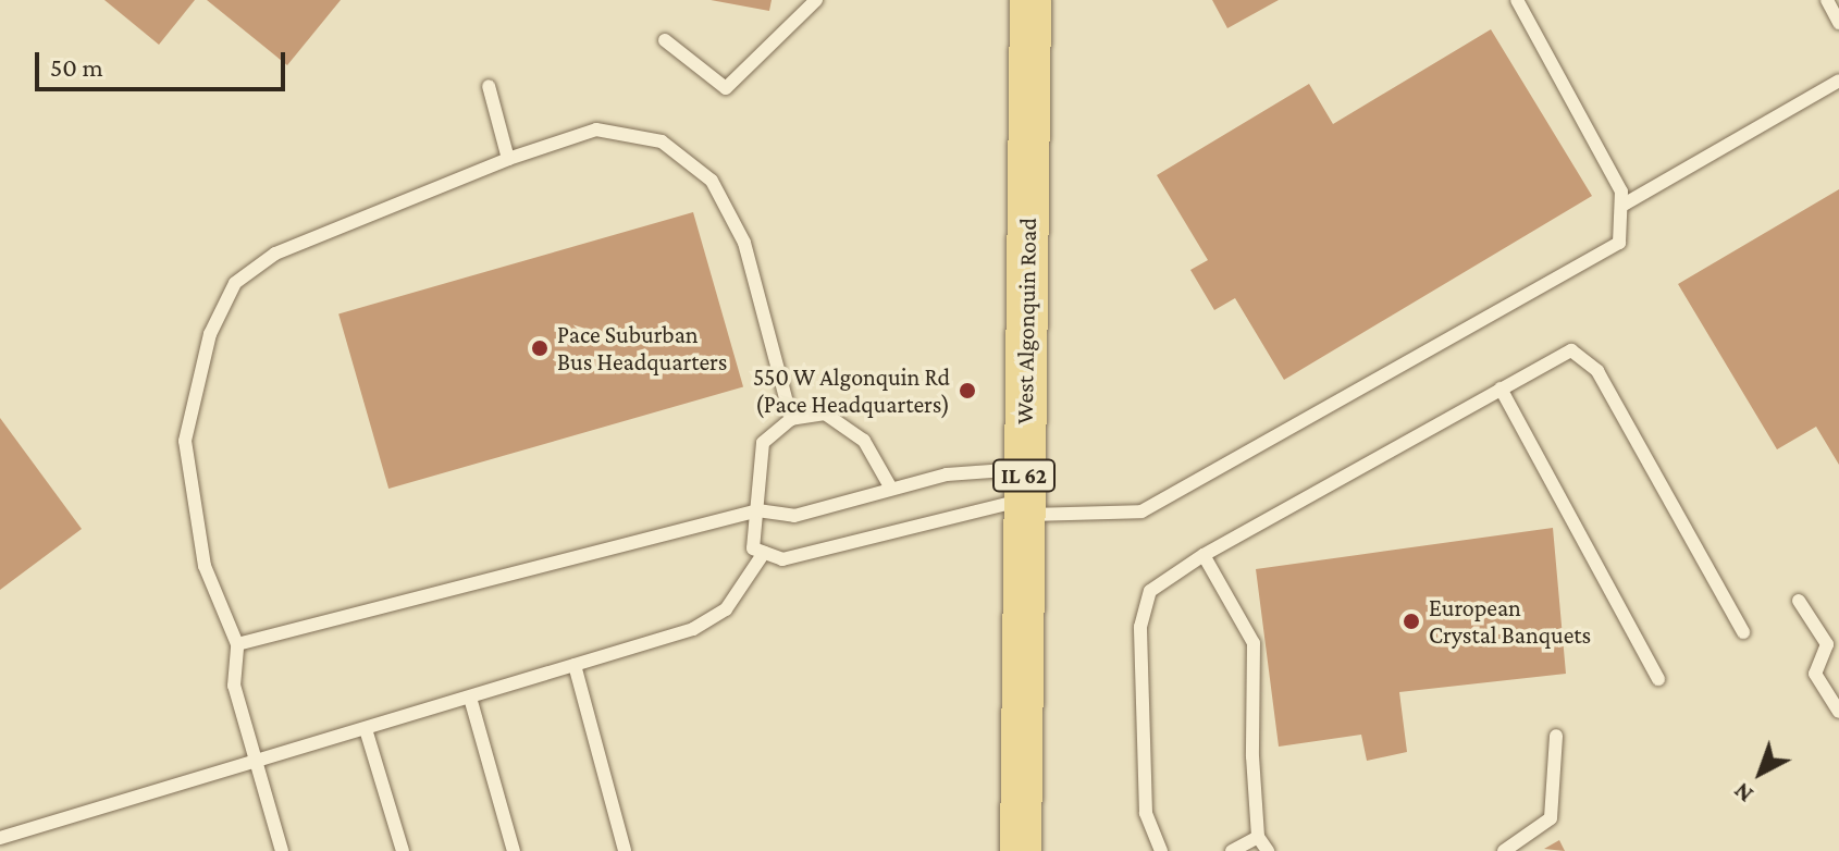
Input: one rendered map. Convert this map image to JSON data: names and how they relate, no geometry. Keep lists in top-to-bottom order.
{
  "streets": {
    "main road": ["West Algonquin Road", "IL 62"]
  },
  "places": ["Pace Suburban Bus Headquarters", "550 W Algonquin Rd (Pace Headquarters)", "European Crystal Banquets"],
  "scale_bar": "50 m",
  "north": "bottom left"
}
